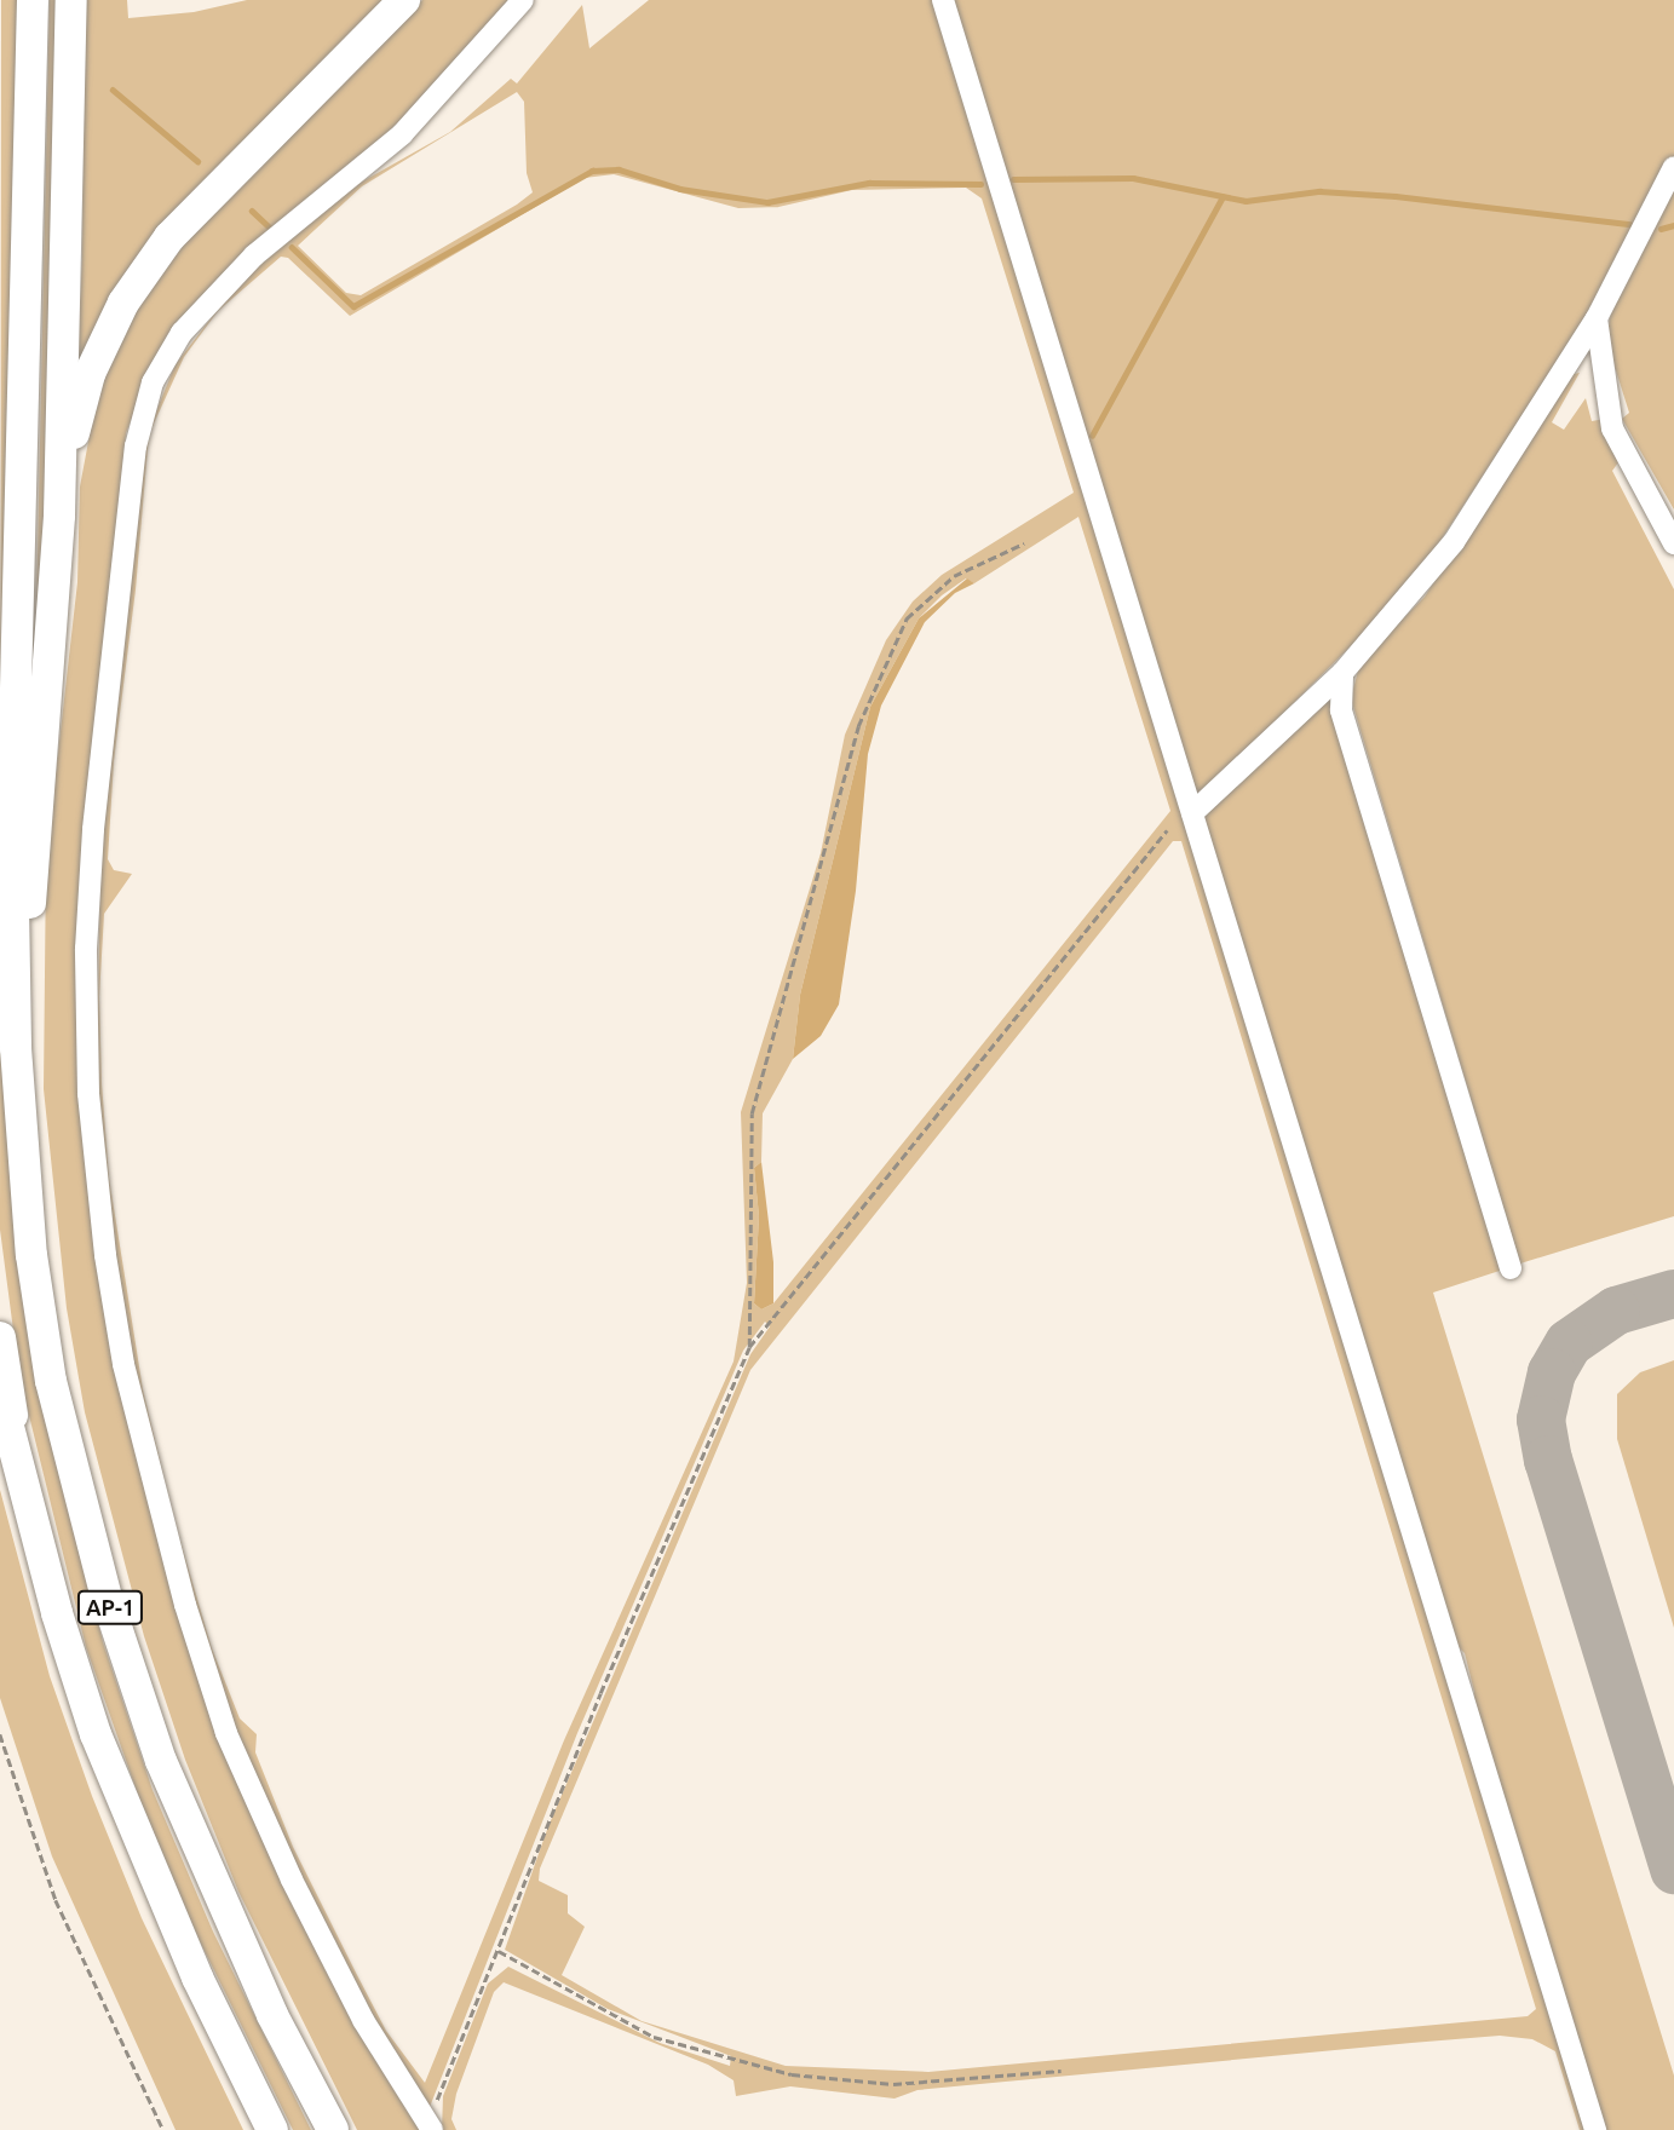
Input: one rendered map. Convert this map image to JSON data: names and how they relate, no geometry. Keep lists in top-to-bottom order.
{
  "streets": {
    "highway": ["AP-1"]
  }
}
